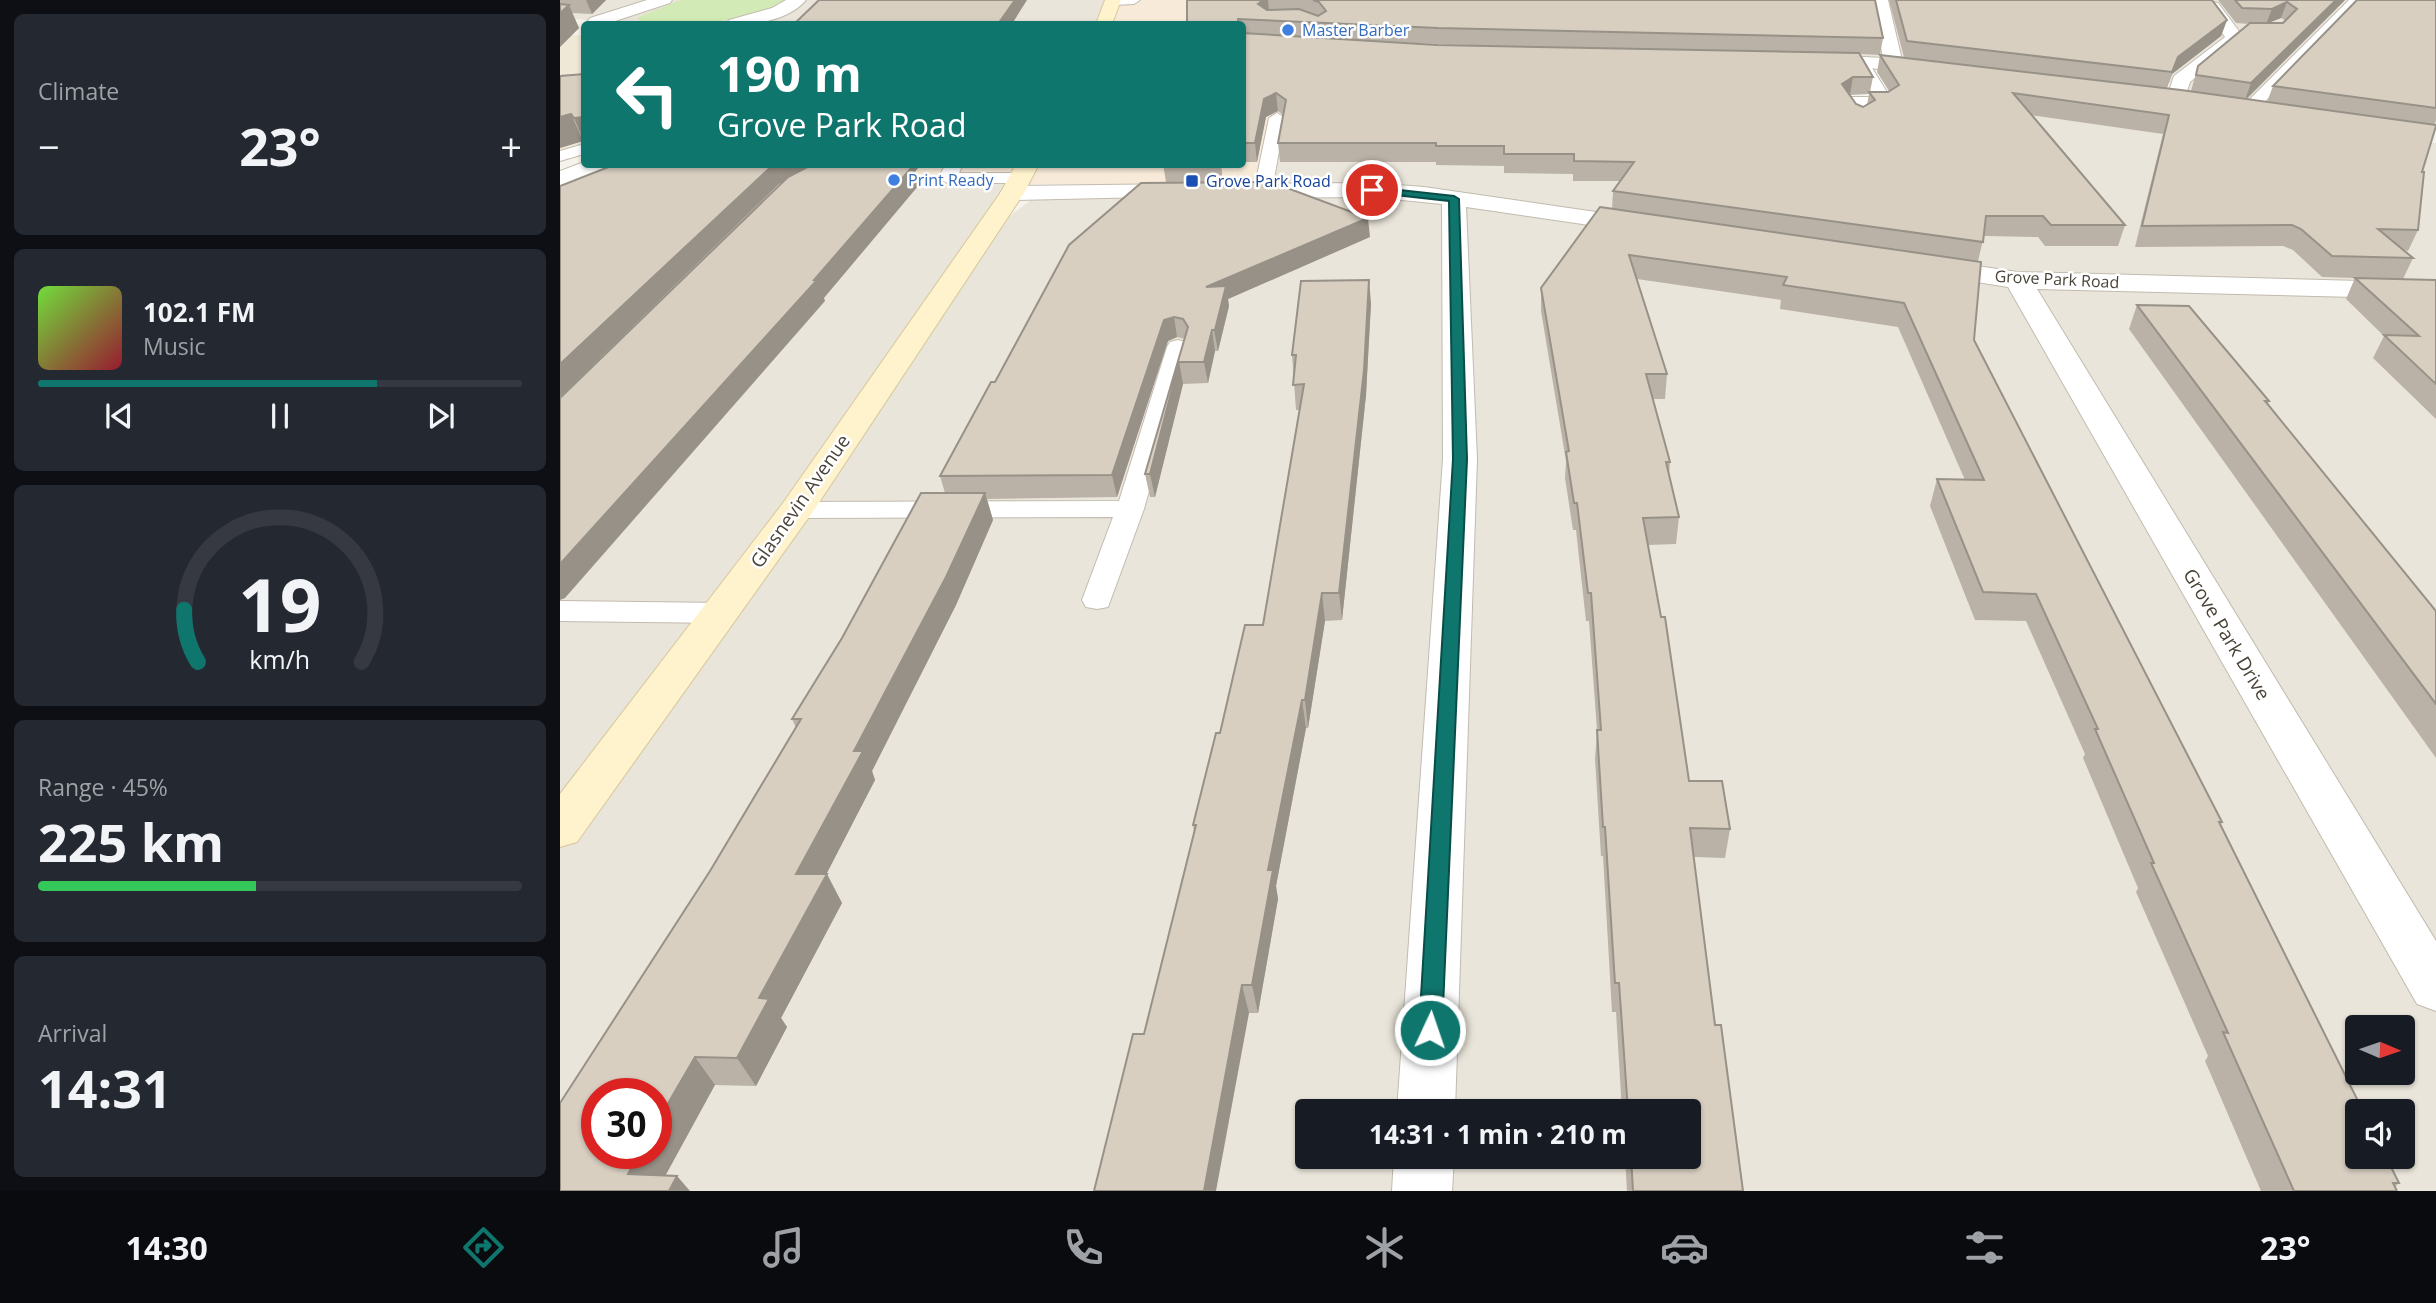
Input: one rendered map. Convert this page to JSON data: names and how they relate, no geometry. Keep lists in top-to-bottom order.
{
  "streets": {
    "main road": ["Glasnevin Avenue"],
    "street": ["Grove Park Road", "Grove Park Drive"]
  },
  "crossings": [
    ["Grove Park Road", "Grove Park Drive"]
  ],
  "places": {
    "other": ["Master Barber", "Print Ready"],
    "transit": ["Grove Park Road"]
  },
  "north": "right",
  "page": {
    "tile": [
      "Climate",
      ["Range · 45%", "225 km"],
      ["Arrival", "14:31"]
    ],
    "turn": ["190 m", "Grove Park Road"],
    "heat": ["−", "23°", "+"],
    "song": ["102.1 FM", "Music"],
    "limit": "30",
    "trip": "14:31 · 1 min · 210 m",
    "tabs": ["14:30", "23°"],
    "gauge": ["19", "km/h"]
  }
}
